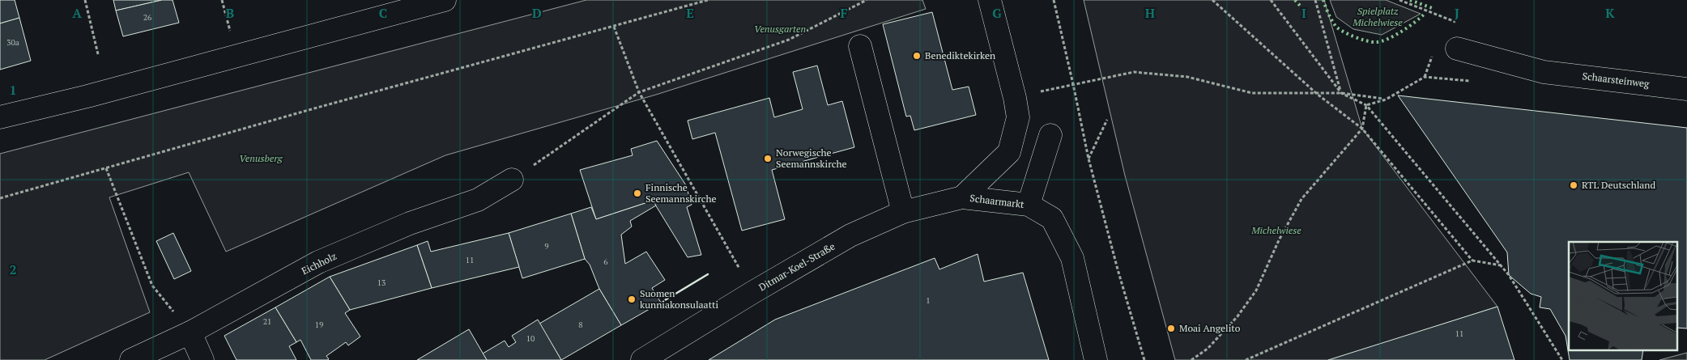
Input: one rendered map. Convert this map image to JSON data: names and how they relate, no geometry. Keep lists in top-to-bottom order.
{
  "streets": {
    "street": [
      "Schaarsteinweg",
      "Schaarmarkt",
      "Eichholz",
      "Ditmar-Koel-Straße"
    ]
  },
  "crossings": [
    ["Schaarmarkt", "Ditmar-Koel-Straße"]
  ],
  "parks": [
    "Spielplatz Michelwiese",
    "Venusgarten",
    "Venusberg",
    "Michelwiese"
  ],
  "places": [
    "Benediktekirken",
    "Norwegische Seemannskirche",
    "RTL Deutschland",
    "Finnische Seemannskirche",
    "Suomen kunniakonsulaatti",
    "Moai Angelito"
  ],
  "house_numbers": [
    "26",
    "30a",
    "9",
    "11",
    "6",
    "13",
    "1",
    "21",
    "19",
    "8",
    "11",
    "10"
  ],
  "grid": {
    "columns": [
      "A",
      "B",
      "C",
      "D",
      "E",
      "F",
      "G",
      "H",
      "I",
      "J",
      "K"
    ],
    "rows": ["1", "2"]
  }
}
